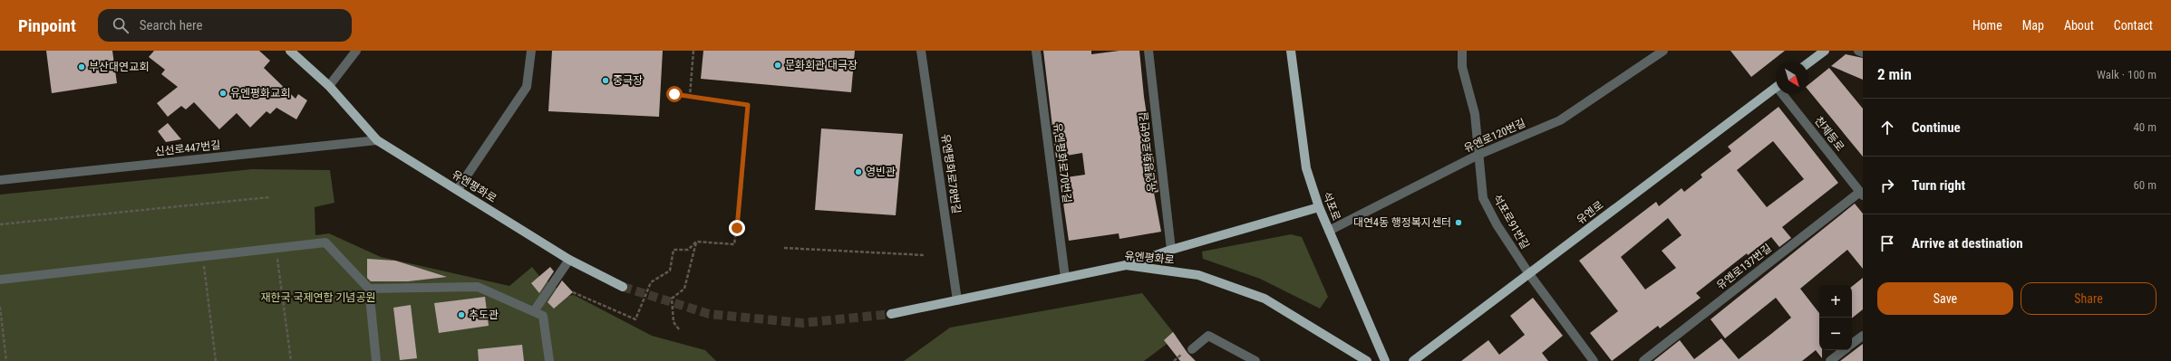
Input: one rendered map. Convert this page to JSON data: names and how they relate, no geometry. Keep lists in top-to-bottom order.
{
  "streets": {
    "main road": ["유엔평화로", "석포로", "유엔로"],
    "street": [
      "천제등로",
      "유엔로120번길",
      "신선로447번길",
      "유엔평화로66번길",
      "유엔평화로70번길",
      "유엔평화로78번길",
      "석포로91번길",
      "유엔로137번길"
    ]
  },
  "crossings": [
    ["천제등로", "유엔로137번길"],
    ["유엔로120번길", "석포로"],
    ["유엔로120번길", "석포로91번길"],
    ["신선로447번길", "유엔평화로"],
    ["유엔평화로70번길", "유엔평화로"],
    ["유엔평화로78번길", "유엔평화로"],
    ["유엔로", "석포로91번길"]
  ],
  "parks": ["재한국 국제연합 기념공원"],
  "places": [
    "문화회관 대극장",
    "부산대연교회",
    "중극장",
    "유엔평화교회",
    "영빈관",
    "대연4동 행정복지센터",
    "추도관"
  ],
  "north": "bottom right",
  "page": {
    "header": "Pinpoint",
    "search": "Search here",
    "nav": [
      "Home",
      "Map",
      "About",
      "Contact"
    ],
    "heading": ["2 min", "Walk · 100 m"],
    "list": [
      ["Continue", "40 m"],
      ["Turn right", "60 m"],
      "Arrive at destination"
    ],
    "buttons": ["Save", "Share"],
    "map_buttons": ["+", "−"]
  }
}
